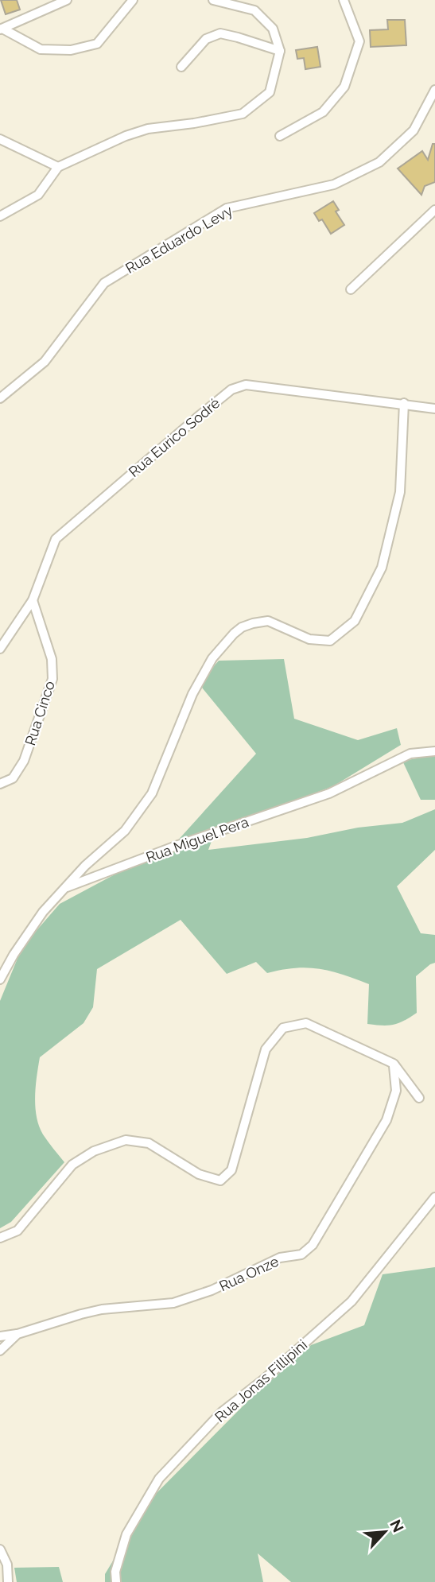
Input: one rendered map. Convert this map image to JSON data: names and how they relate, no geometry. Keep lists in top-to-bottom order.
{
  "streets": {
    "street": [
      "Rua Eduardo Levy",
      "Rua Eurico Sodré",
      "Rua Cinco",
      "Rua Miguel Pera",
      "Rua Onze",
      "Rua Jonas Fillipini"
    ]
  },
  "crossings": [
    ["Rua Eurico Sodré", "Rua Cinco"]
  ],
  "north": "top right"
}
